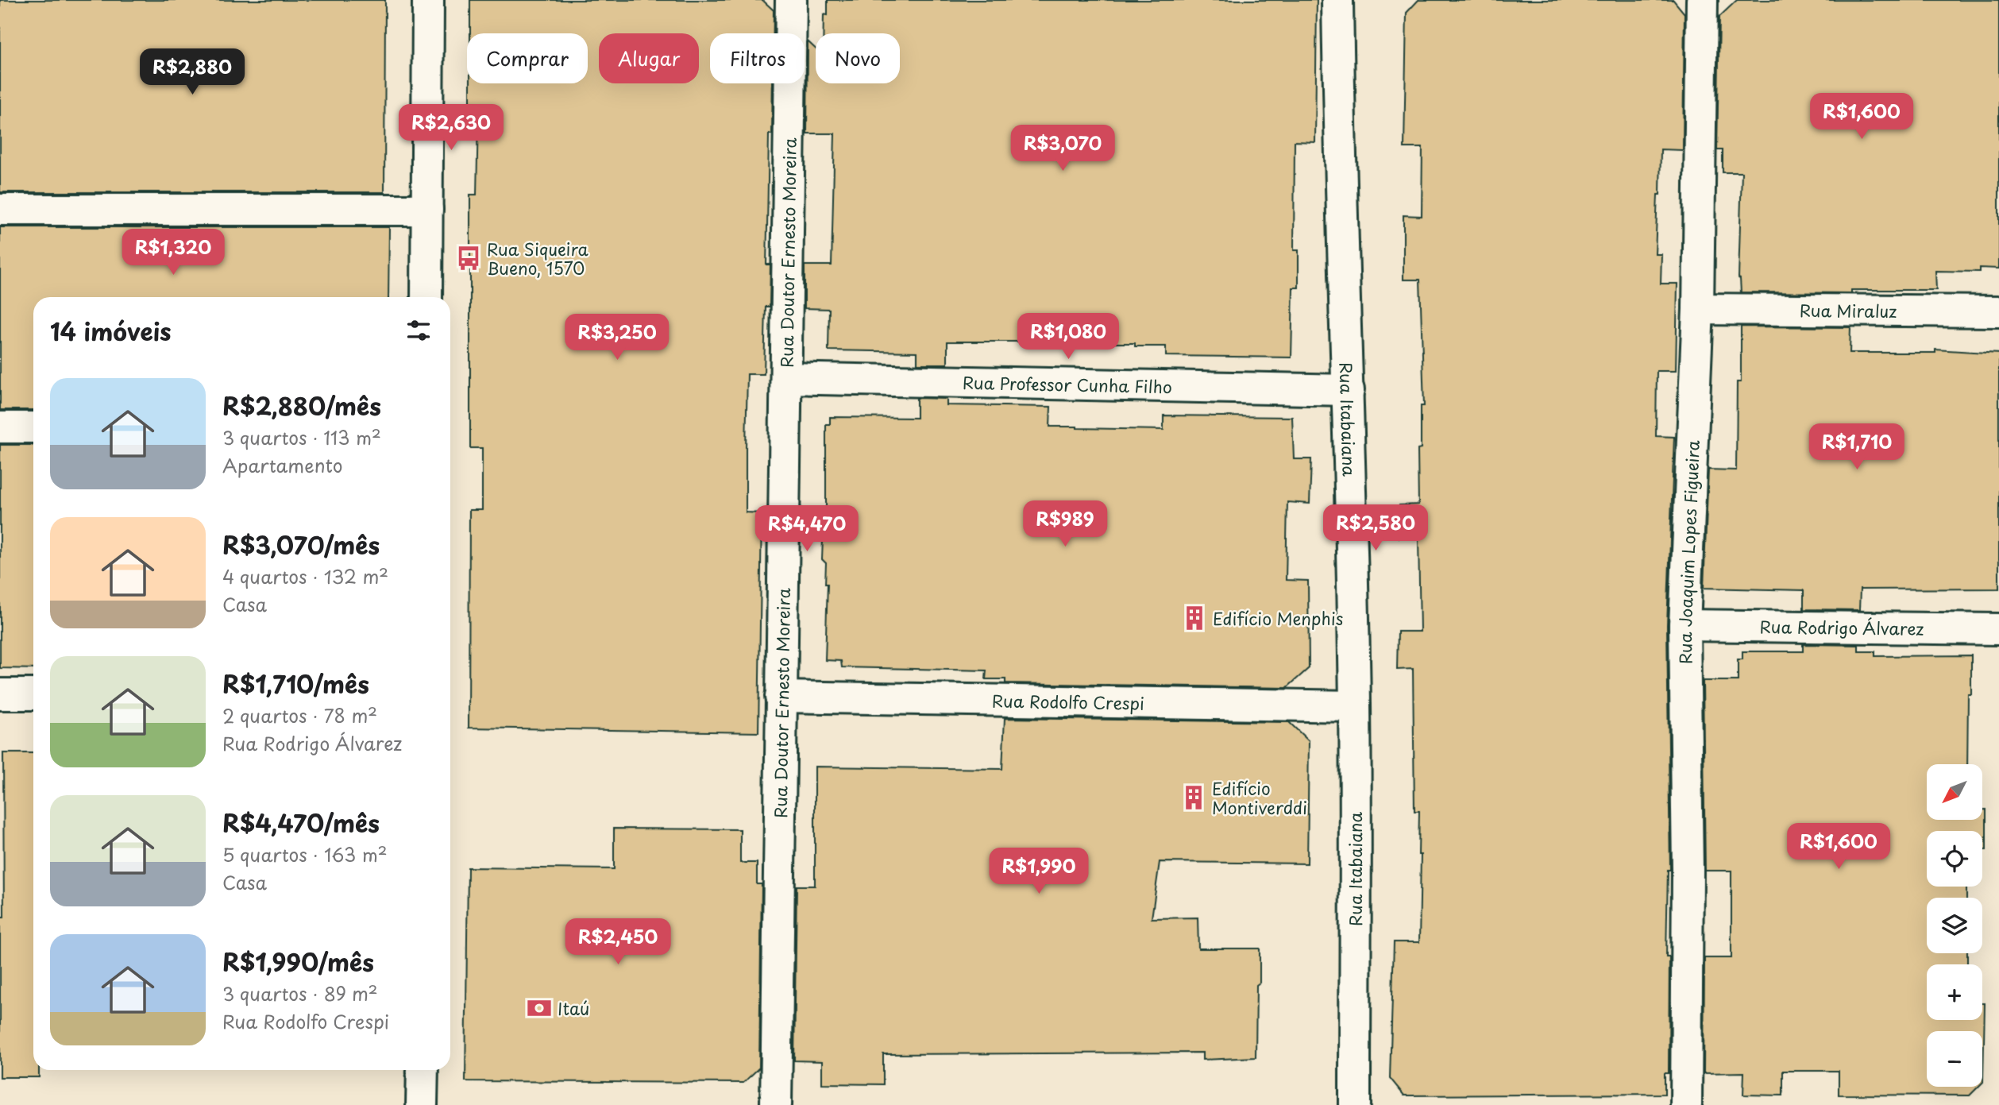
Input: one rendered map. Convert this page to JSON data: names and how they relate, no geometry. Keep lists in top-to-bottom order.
{
  "streets": {
    "street": [
      "Rua Doutor Ernesto Moreira",
      "Rua Miraluz",
      "Rua Professor Cunha Filho",
      "Rua Itabaiana",
      "Rua Joaquim Lopes Figueira",
      "Rua Rodrigo Álvarez",
      "Rua Rodolfo Crespi"
    ]
  },
  "crossings": [
    ["Rua Doutor Ernesto Moreira", "Rua Professor Cunha Filho"],
    ["Rua Doutor Ernesto Moreira", "Rua Rodolfo Crespi"],
    ["Rua Miraluz", "Rua Joaquim Lopes Figueira"],
    ["Rua Professor Cunha Filho", "Rua Itabaiana"],
    ["Rua Itabaiana", "Rua Rodolfo Crespi"],
    ["Rua Joaquim Lopes Figueira", "Rua Rodrigo Álvarez"]
  ],
  "places": {
    "bus stop": ["Rua Siqueira Bueno, 1570"],
    "building": ["Edifício Menphis", "Edifício Montiverddi"],
    "bank": ["Itaú"]
  },
  "north": "bottom left",
  "page": {
    "chip": [
      "Comprar",
      "Alugar",
      "Filtros",
      "Novo"
    ],
    "price": [
      "R$2,880",
      "R$1,600",
      "R$2,630",
      "R$3,070",
      "R$1,320",
      "R$1,080",
      "R$3,250",
      "R$1,710",
      "R$989",
      "R$2,580",
      "R$4,470",
      "R$1,600",
      "R$1,990",
      "R$2,450"
    ],
    "heading": "14 imóveis",
    "list": [
      {
        "name": "R$2,880/mês",
        "note": "3 quartos · 113 m² · Apartamento"
      },
      {
        "name": "R$3,070/mês",
        "note": "4 quartos · 132 m² · Casa"
      },
      {
        "name": "R$1,710/mês",
        "note": "2 quartos · 78 m² · Rua Rodrigo Álvarez"
      },
      {
        "name": "R$4,470/mês",
        "note": "5 quartos · 163 m² · Casa"
      },
      {
        "name": "R$1,990/mês",
        "note": "3 quartos · 89 m² · Rua Rodolfo Crespi"
      }
    ],
    "map_buttons": ["+", "−"]
  }
}
